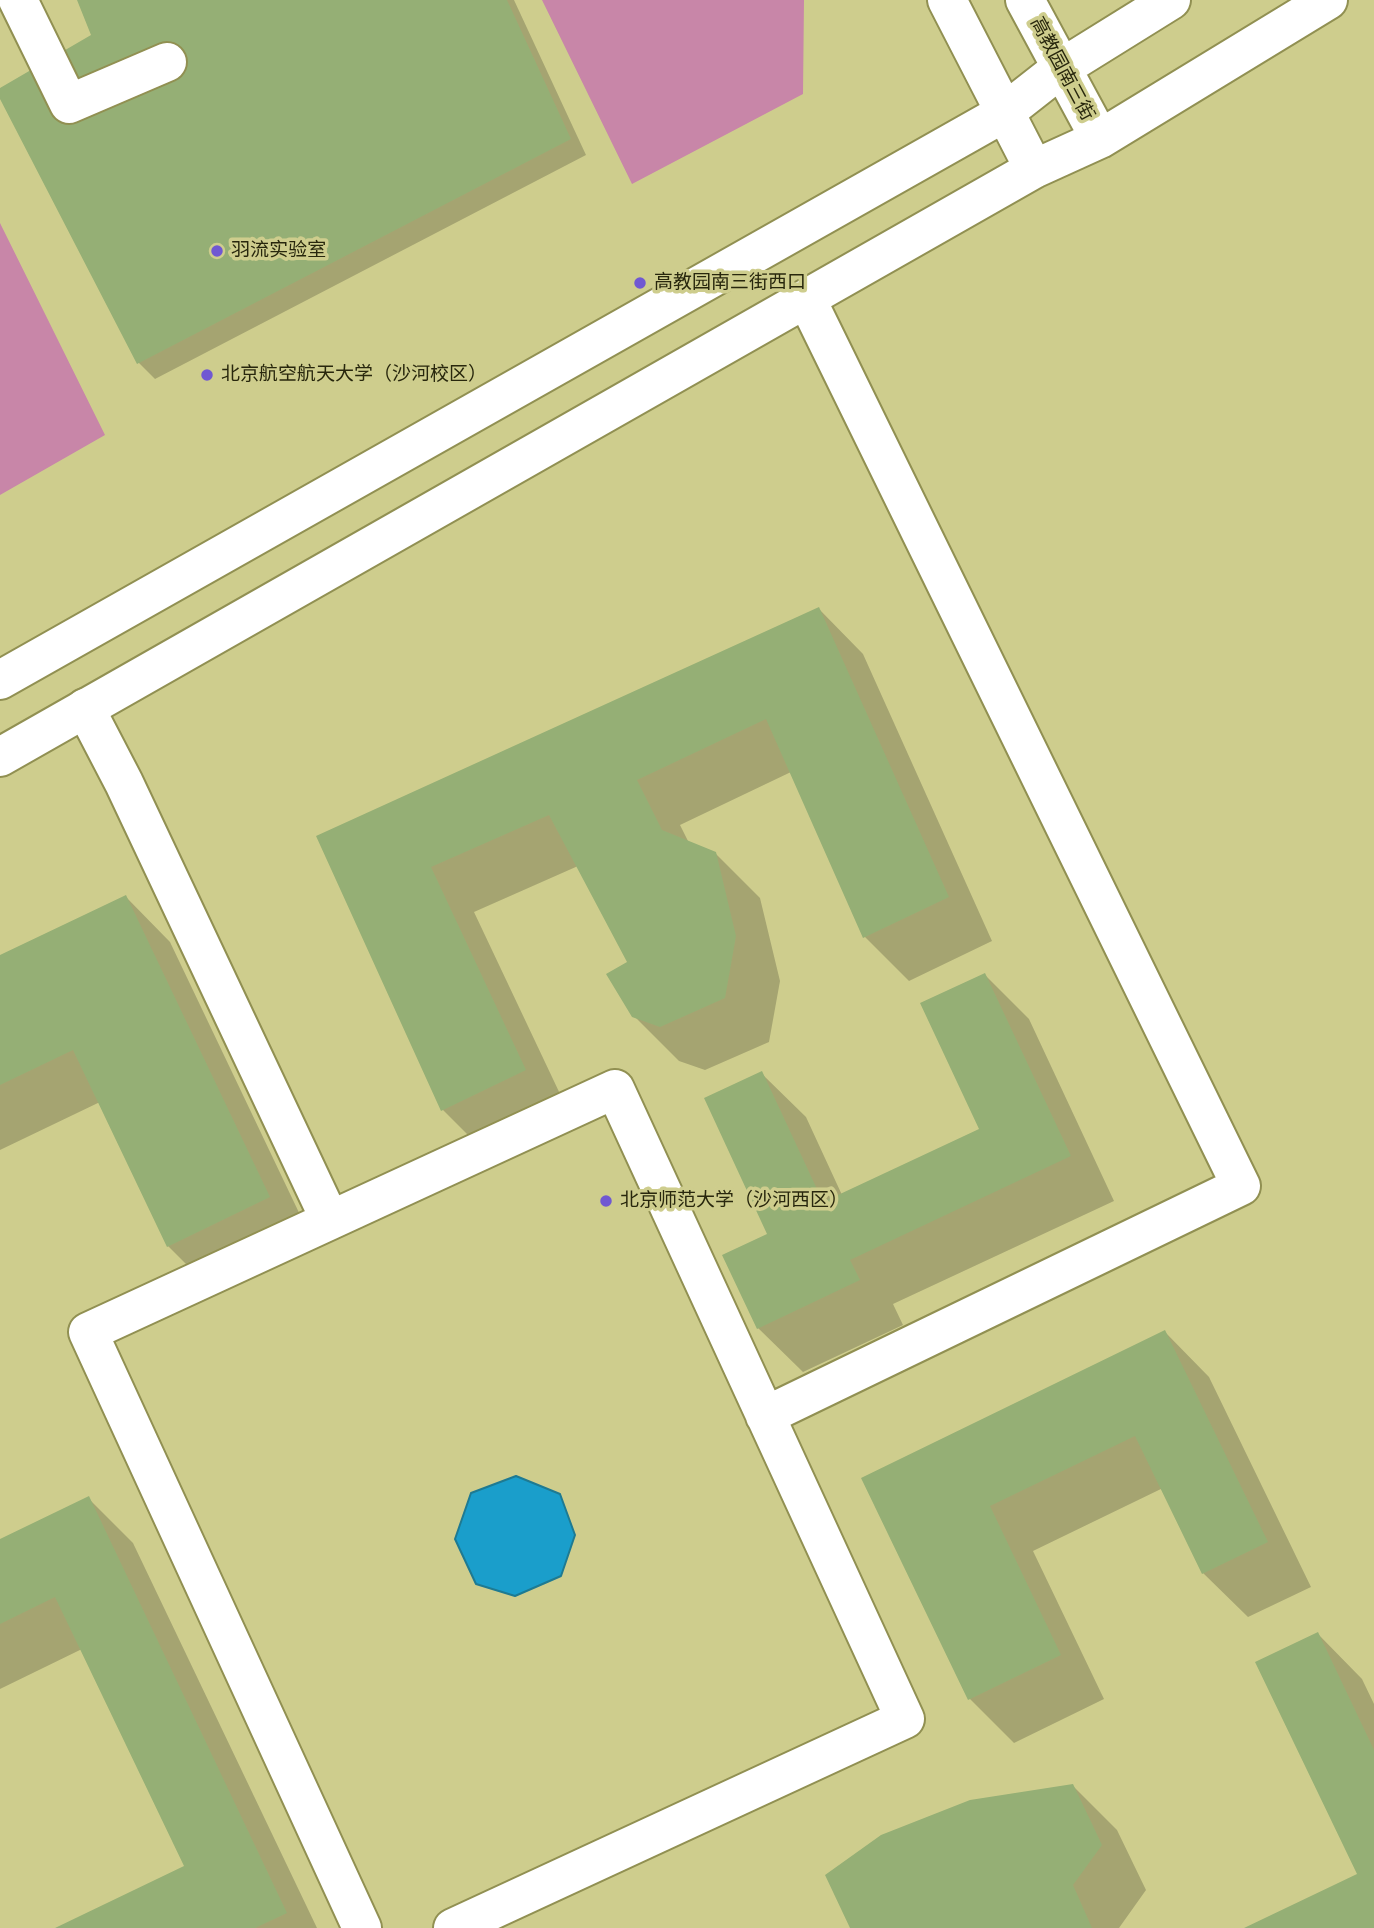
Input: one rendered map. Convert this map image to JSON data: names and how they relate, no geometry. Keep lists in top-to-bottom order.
{
  "streets": {
    "street": ["高教园南三街"]
  },
  "places": [
    "羽流实验室",
    "高教园南三街西口",
    "北京航空航天大学（沙河校区）",
    "北京师范大学（沙河西区）"
  ]
}
